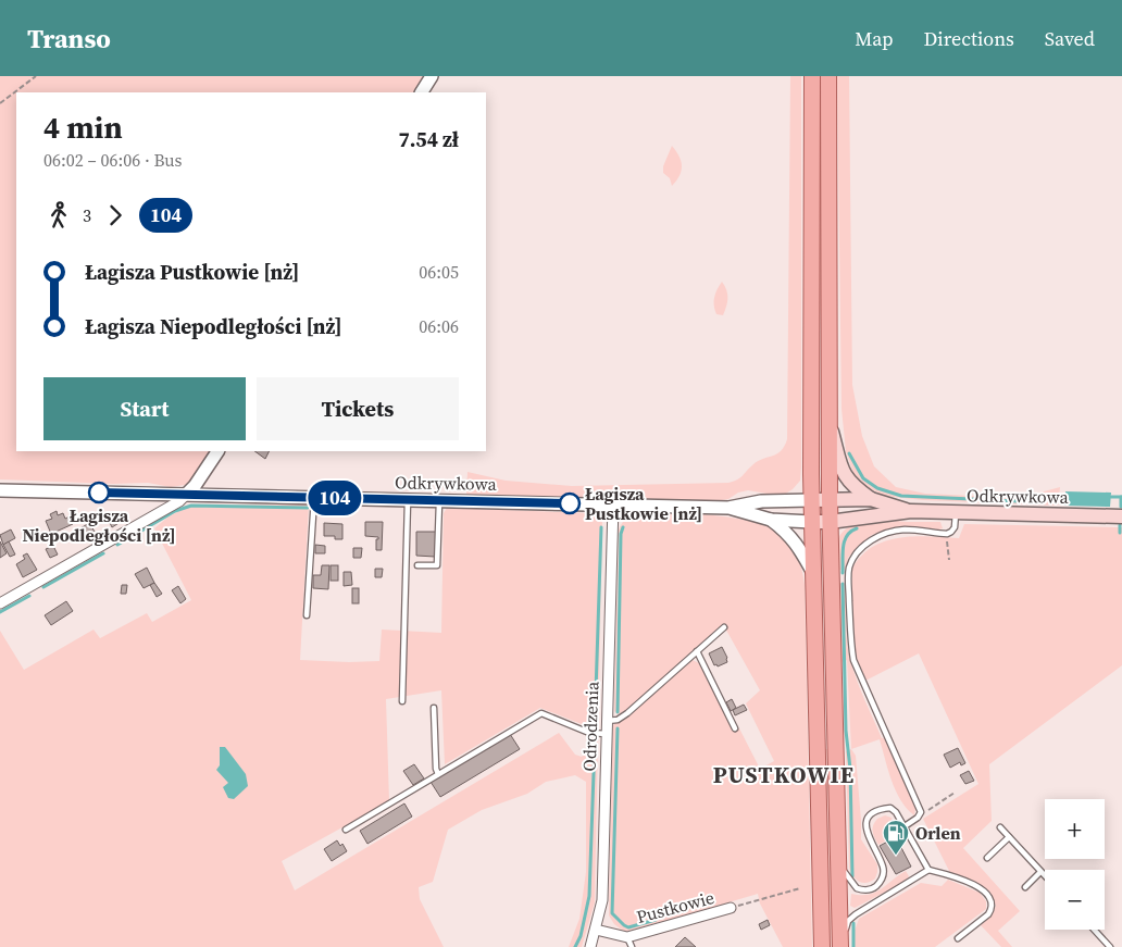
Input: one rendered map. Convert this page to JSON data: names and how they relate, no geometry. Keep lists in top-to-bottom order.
{
  "streets": {
    "main road": ["Odkrywkowa"],
    "street": ["Odrodzenia", "Pustkowie"]
  },
  "crossings": [
    ["Odkrywkowa", "Odrodzenia"],
    ["Odrodzenia", "Pustkowie"]
  ],
  "districts": ["PUSTKOWIE"],
  "places": {
    "other": ["Łagisza Niepodległości [nż]", "Łagisza Pustkowie [nż]"],
    "fuel station": ["Orlen"]
  },
  "lines": ["bus line 104"],
  "page": {
    "header": "Transo",
    "nav": ["Map", "Directions", "Saved"],
    "on_map": "104",
    "heading": ["4 min", "06:02 – 06:06 · Bus", "7.54 zł"],
    "legs": ["3", "104"],
    "list": [
      {
        "name": "Łagisza Pustkowie [nż]",
        "value": "06:05"
      },
      {
        "name": "Łagisza Niepodległości [nż]",
        "value": "06:06"
      }
    ],
    "buttons": ["Start", "Tickets"],
    "map_buttons": ["+", "−"]
  }
}
